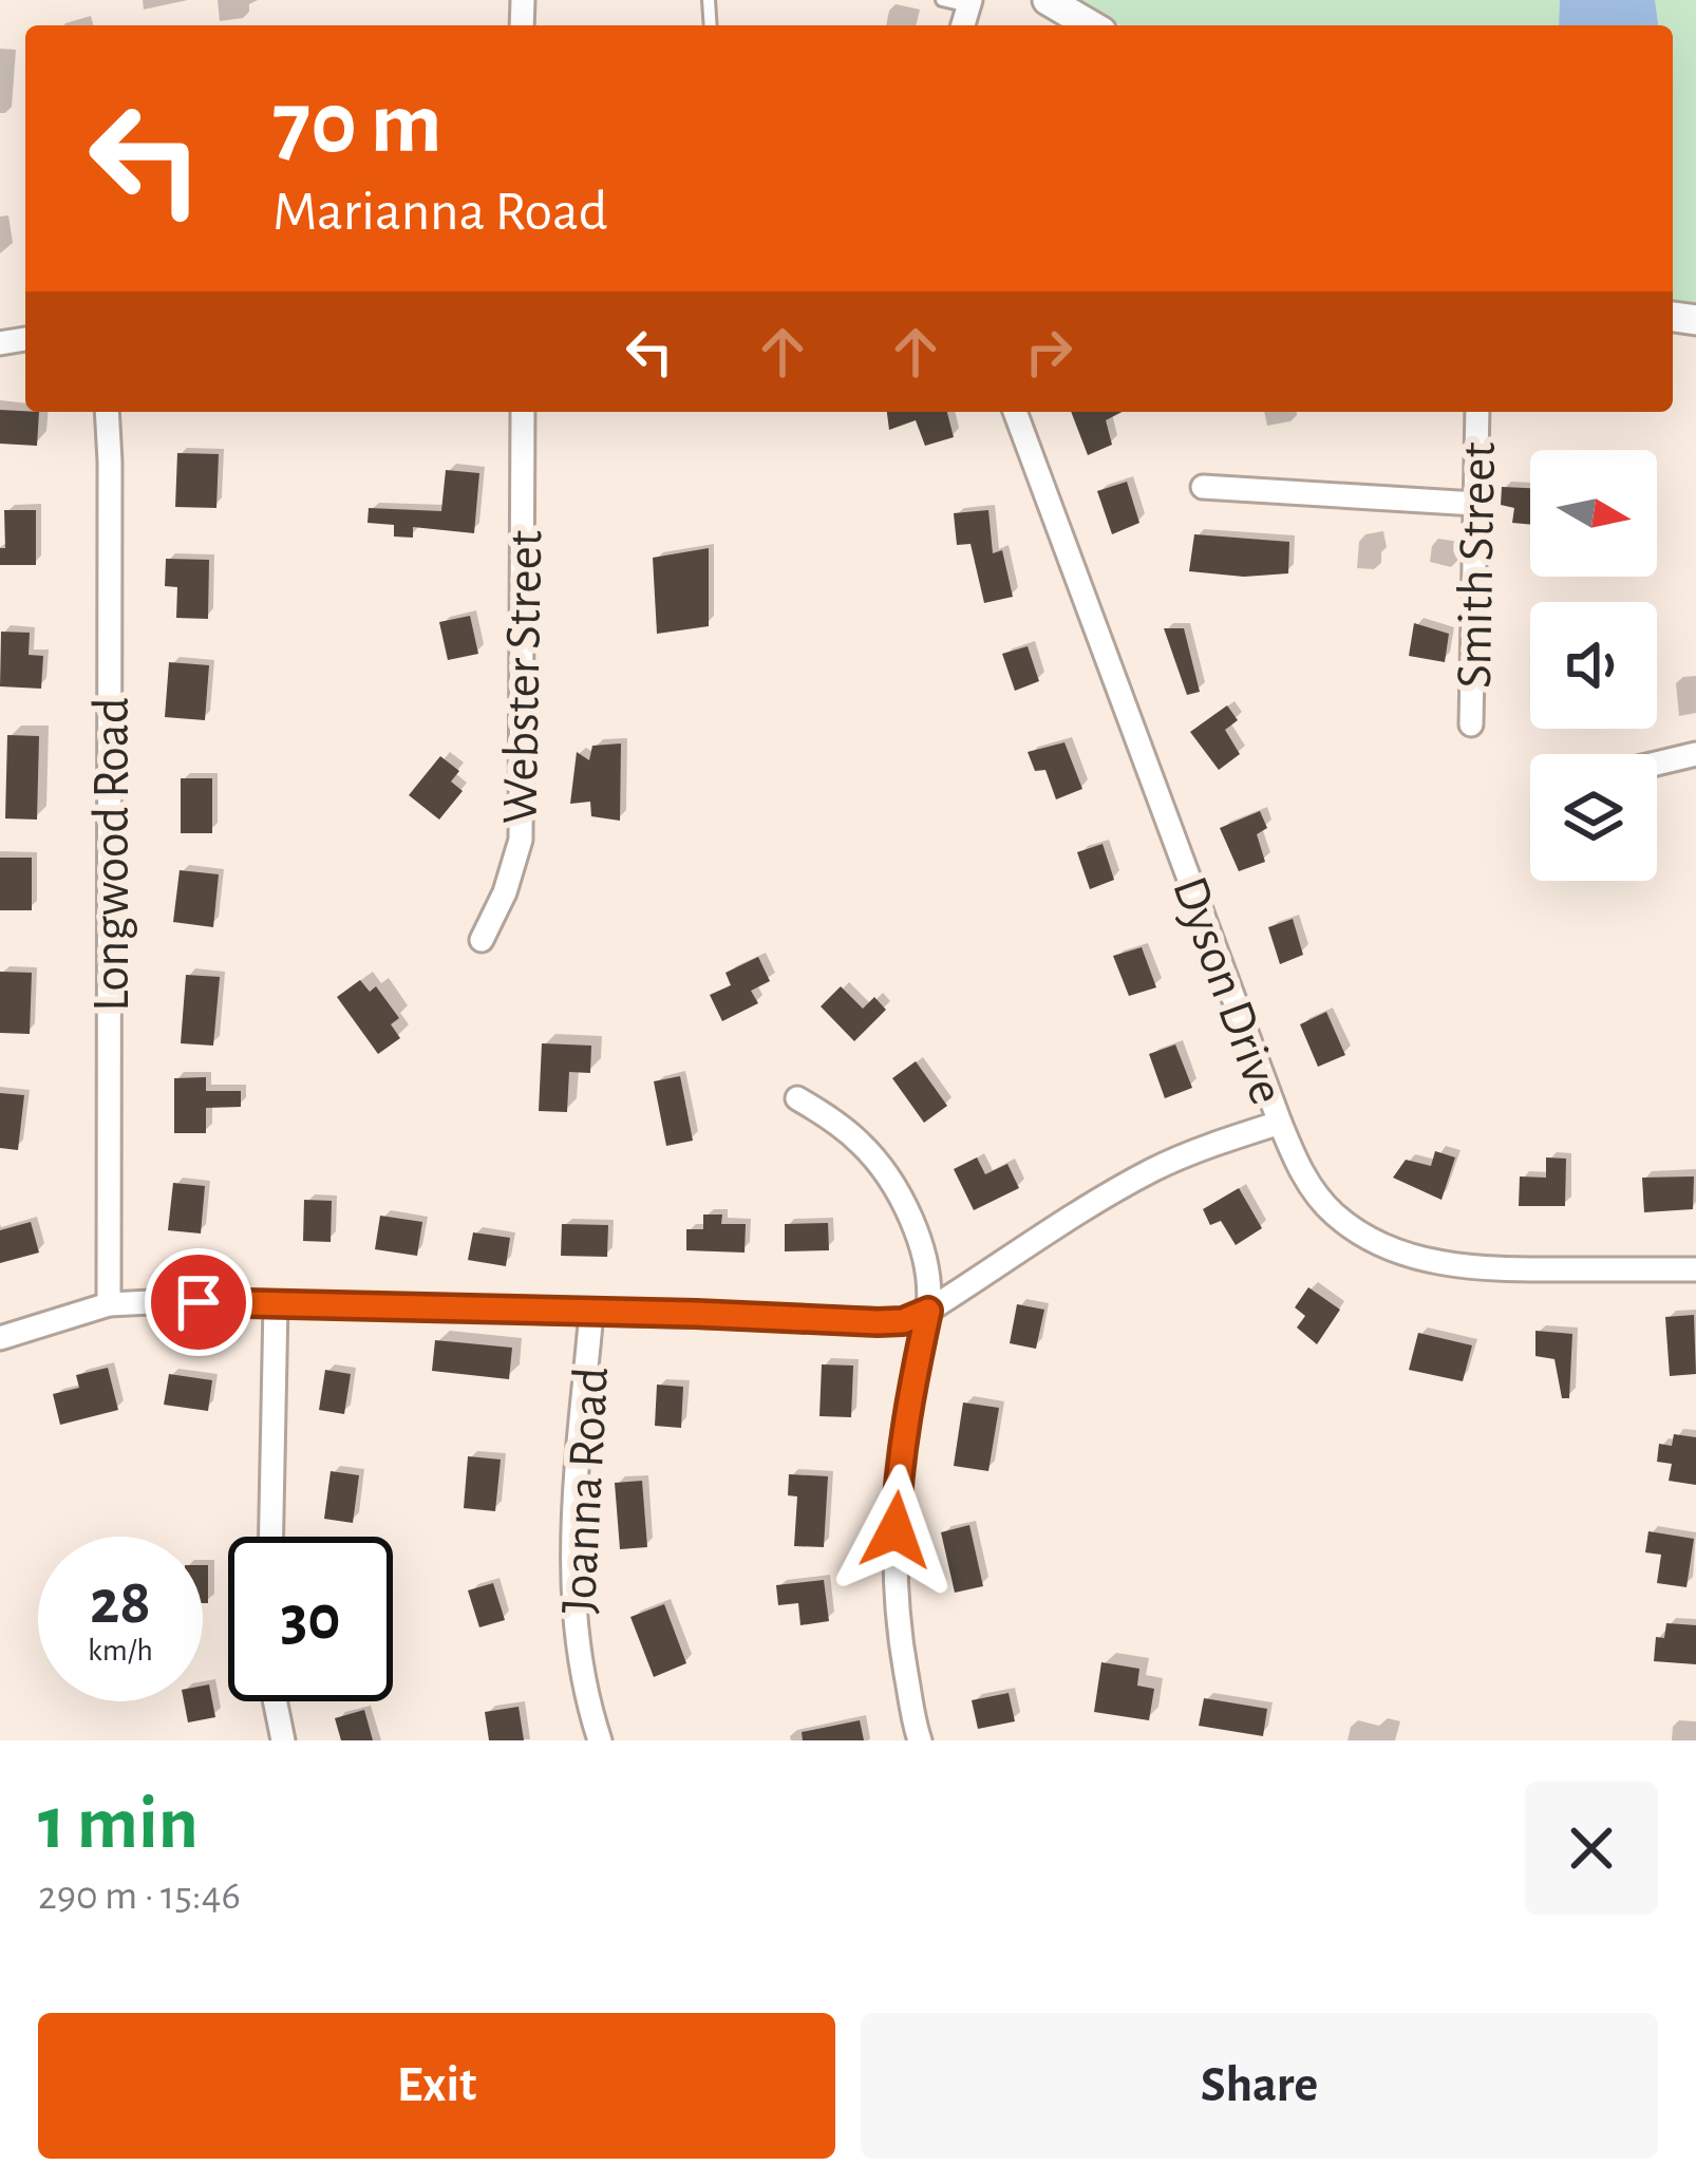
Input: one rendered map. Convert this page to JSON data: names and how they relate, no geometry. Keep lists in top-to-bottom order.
{
  "streets": {
    "street": [
      "Smith Street",
      "Webster Street",
      "Longwood Road",
      "Dyson Drive",
      "Joanna Road"
    ]
  },
  "north": "right",
  "page": {
    "turn": ["70 m", "Marianna Road"],
    "speed": "28 km/h",
    "limit": "30",
    "heading": ["1 min", "290 m · 15:46"],
    "buttons": ["Exit", "Share"]
  }
}
